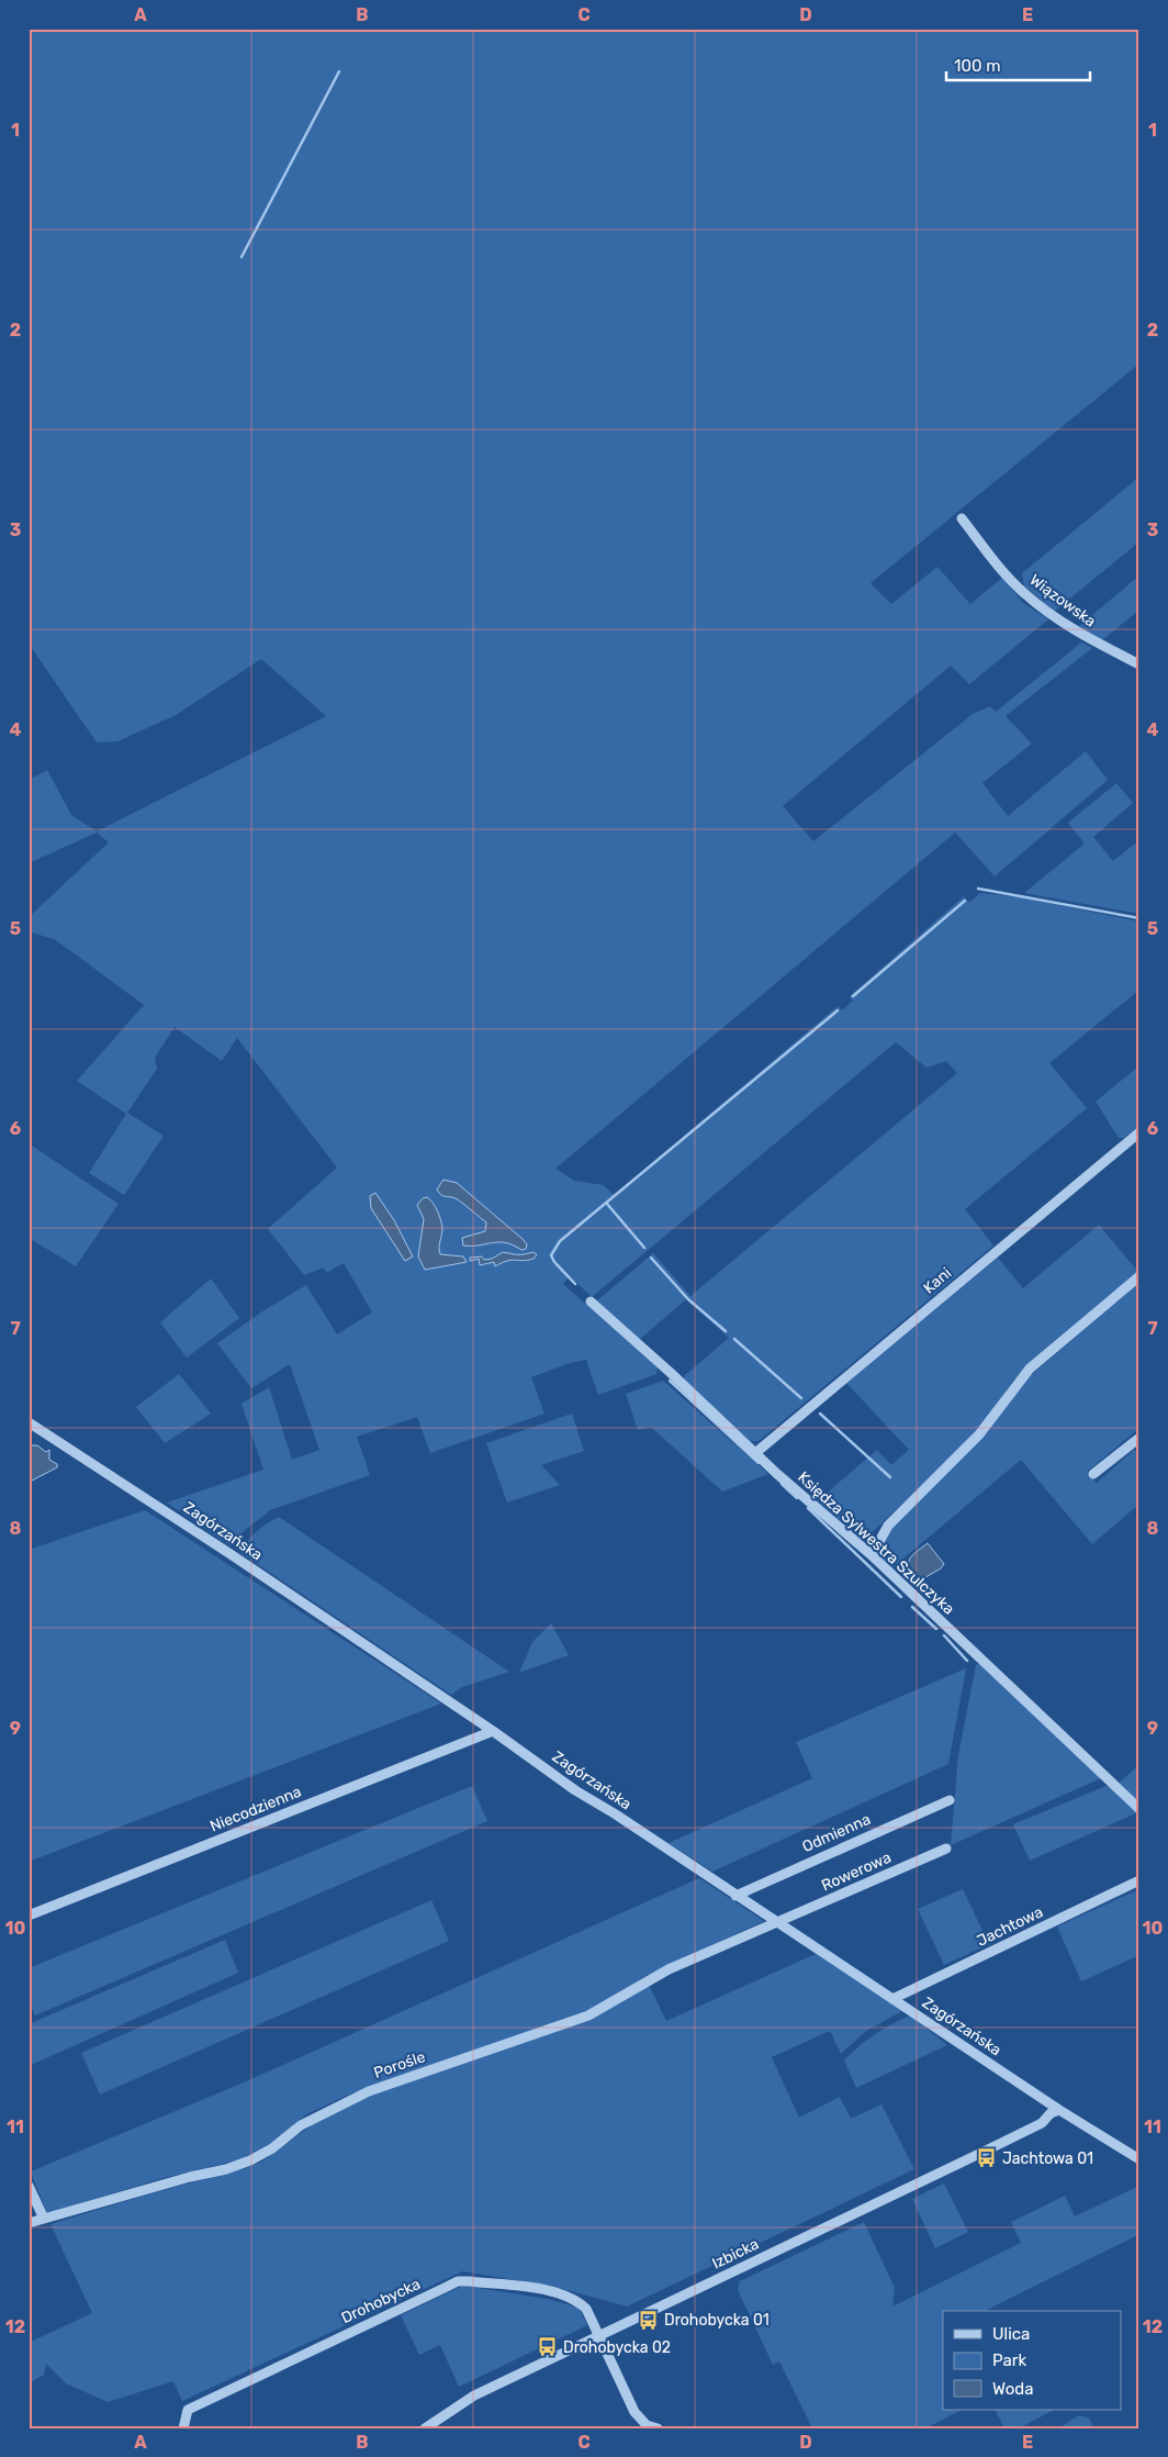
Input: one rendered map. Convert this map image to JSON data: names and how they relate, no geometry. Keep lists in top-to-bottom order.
{
  "streets": {
    "street": [
      "Wiązowska",
      "Kani",
      "Zagórzańska",
      "Księdza Sylwestra Szulczyka",
      "Niecodzienna",
      "Odmienna",
      "Rowerowa",
      "Jachtowa",
      "Porośle",
      "Izbicka",
      "Drohobycka"
    ]
  },
  "crossings": [
    ["Kani", "Księdza Sylwestra Szulczyka"],
    ["Zagórzańska", "Niecodzienna"],
    ["Zagórzańska", "Odmienna"],
    ["Zagórzańska", "Rowerowa"],
    ["Zagórzańska", "Jachtowa"],
    ["Zagórzańska", "Porośle"],
    ["Zagórzańska", "Izbicka"],
    ["Rowerowa", "Porośle"],
    ["Izbicka", "Drohobycka"]
  ],
  "places": {
    "bus stop": ["Jachtowa 01", "Drohobycka 01", "Drohobycka 02"]
  },
  "legend": ["Ulica", "Park", "Woda"],
  "scale_bar": "100 m",
  "grid": {
    "columns": [
      "A",
      "B",
      "C",
      "D",
      "E"
    ],
    "rows": [
      "1",
      "2",
      "3",
      "4",
      "5",
      "6",
      "7",
      "8",
      "9",
      "10",
      "11",
      "12"
    ]
  }
}
